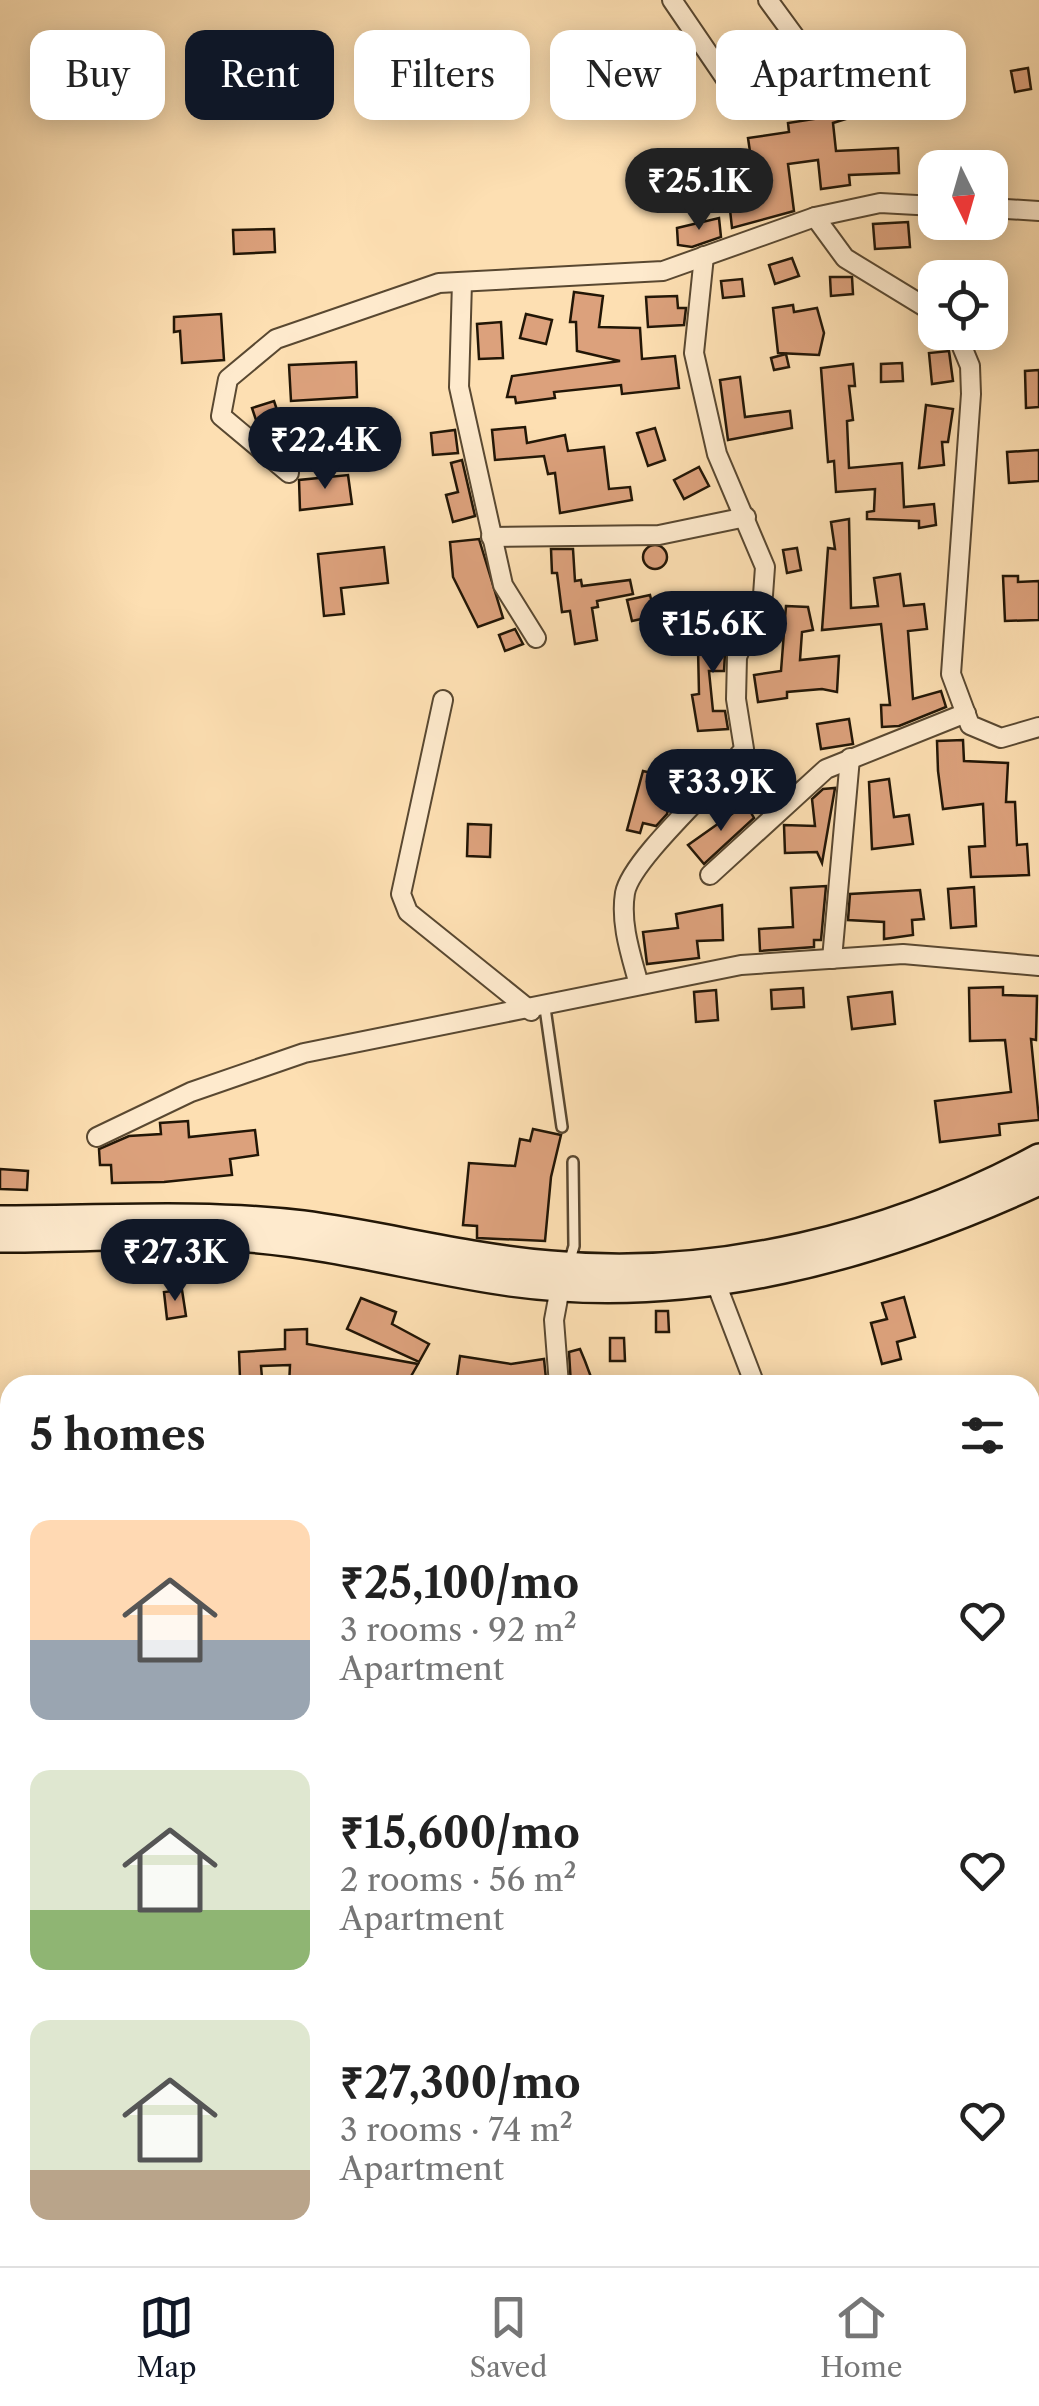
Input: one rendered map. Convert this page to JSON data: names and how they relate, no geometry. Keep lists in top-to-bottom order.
{
  "north": "bottom",
  "page": {
    "chip": [
      "Buy",
      "Rent",
      "Filters",
      "New",
      "Apartment"
    ],
    "price": [
      "₹25.1K",
      "₹22.4K",
      "₹15.6K",
      "₹33.9K",
      "₹27.3K"
    ],
    "heading": "5 homes",
    "list": [
      {
        "name": "₹25,100/mo",
        "note": "3 rooms · 92 m² · Apartment"
      },
      {
        "name": "₹15,600/mo",
        "note": "2 rooms · 56 m² · Apartment"
      },
      {
        "name": "₹27,300/mo",
        "note": "3 rooms · 74 m² · Apartment"
      }
    ],
    "tabs": ["Map", "Saved", "Home"]
  }
}
